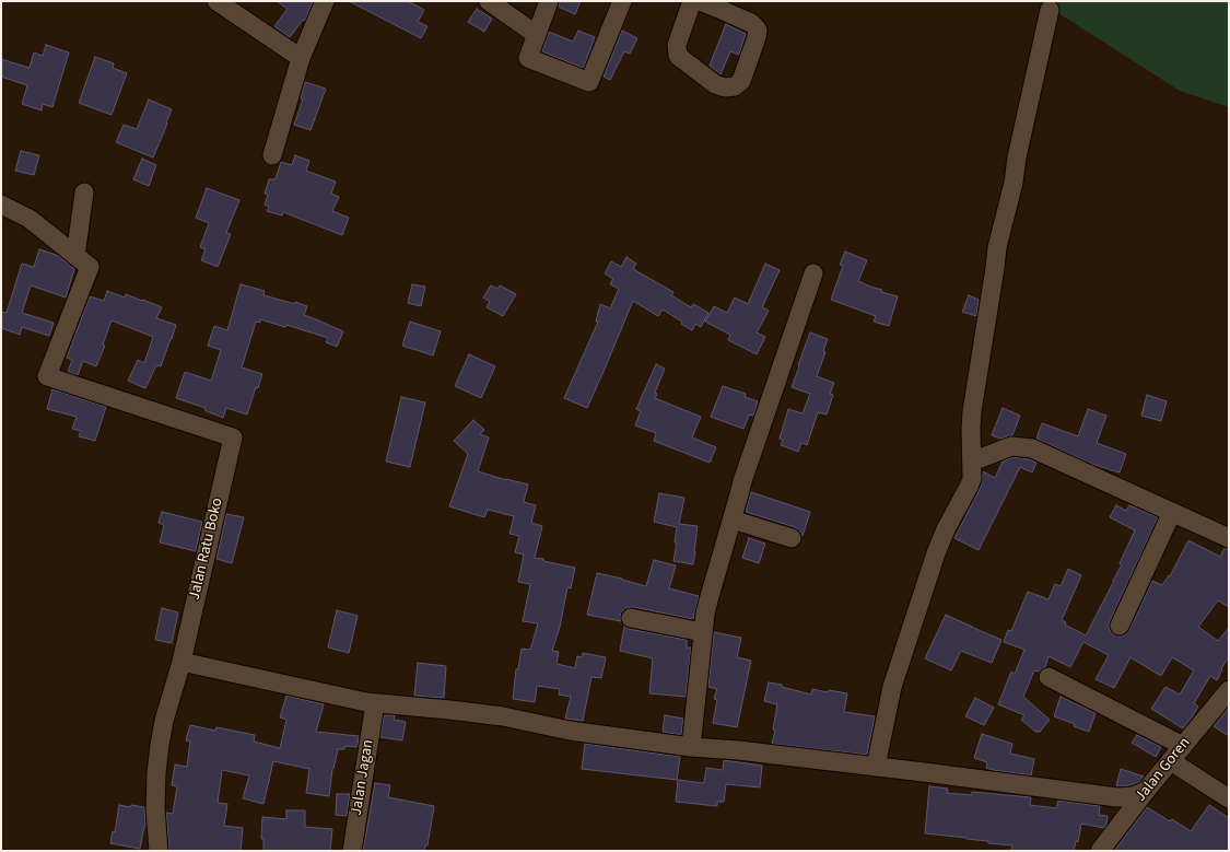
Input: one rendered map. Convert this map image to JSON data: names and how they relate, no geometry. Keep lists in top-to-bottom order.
{
  "streets": {
    "street": ["Jalan Ratu Boko", "Jalan Goren", "Jalan Jagan"]
  }
}
